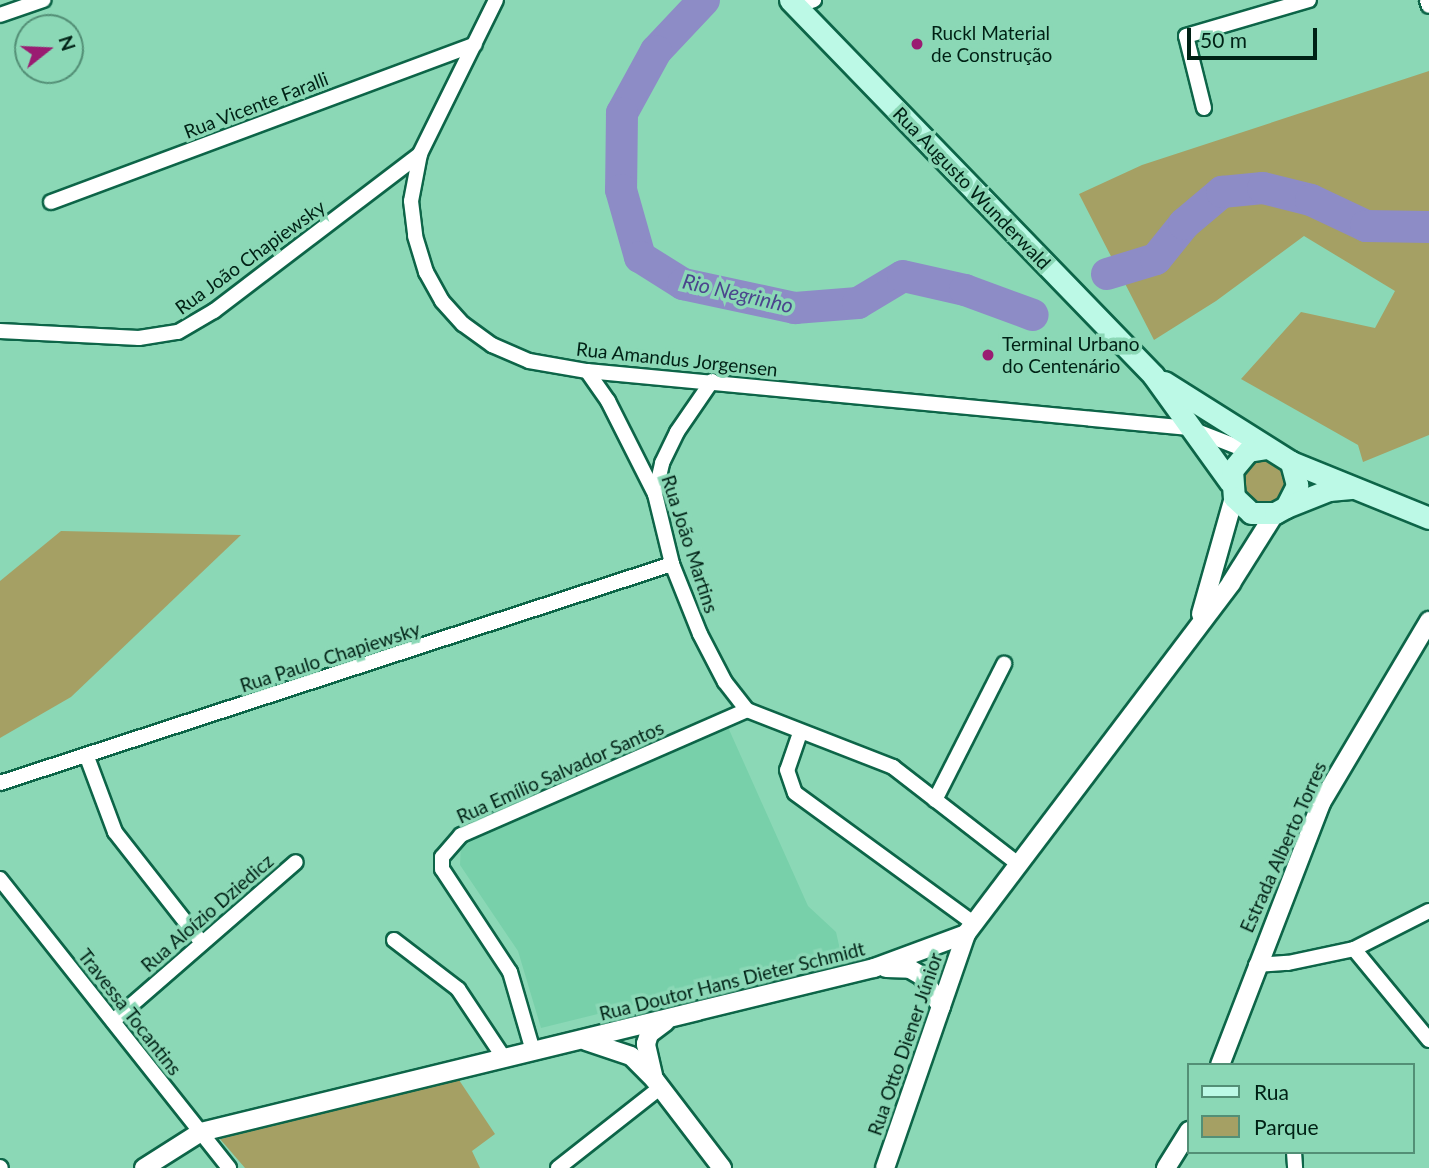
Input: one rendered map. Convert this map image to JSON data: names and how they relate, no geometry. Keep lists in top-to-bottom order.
{
  "streets": {
    "main road": ["Rua Augusto Wunderwald"],
    "street": [
      "Rua Vicente Faralli",
      "Rua João Chapiewsky",
      "Rua Amandus Jorgensen",
      "Rua João Martins",
      "Rua Paulo Chapiewsky",
      "Rua Emílio Salvador Santos",
      "Estrada Alberto Torres",
      "Rua Aloízio Dziedicz",
      "Rua Doutor Hans Dieter Schmidt",
      "Travessa Tocantins",
      "Rua Otto Diener Júnior"
    ]
  },
  "crossings": [
    ["Rua Vicente Faralli", "Rua Amandus Jorgensen"],
    ["Rua Augusto Wunderwald", "Rua Amandus Jorgensen"],
    ["Rua João Chapiewsky", "Rua Amandus Jorgensen"],
    ["Rua Amandus Jorgensen", "Rua João Martins"],
    ["Rua João Martins", "Rua Paulo Chapiewsky"],
    ["Rua João Martins", "Rua Emílio Salvador Santos"],
    ["Rua Emílio Salvador Santos", "Rua Doutor Hans Dieter Schmidt"],
    ["Rua Aloízio Dziedicz", "Travessa Tocantins"],
    ["Rua Doutor Hans Dieter Schmidt", "Travessa Tocantins"],
    ["Rua Doutor Hans Dieter Schmidt", "Rua Otto Diener Júnior"]
  ],
  "water": ["Rio Negrinho"],
  "places": ["Ruckl Material de Construção", "Terminal Urbano do Centenário"],
  "legend": ["Rua", "Parque"],
  "scale_bar": "50 m",
  "north": "right"
}
